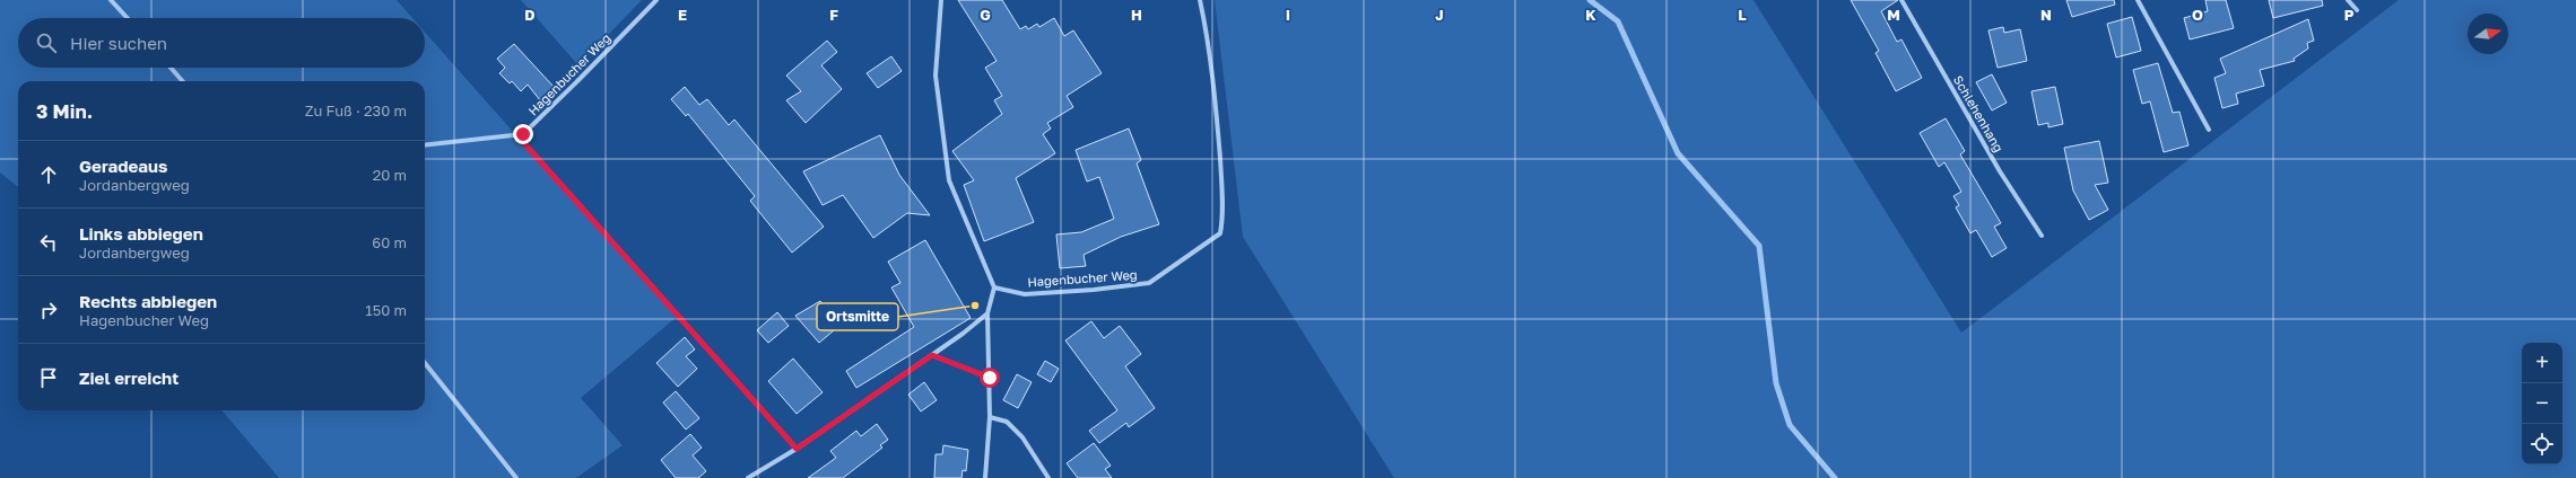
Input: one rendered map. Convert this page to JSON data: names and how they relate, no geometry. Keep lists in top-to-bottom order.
{
  "streets": {
    "street": ["Hagenbucher Weg", "Schlehenhang"]
  },
  "places": ["Ortsmitte"],
  "north": "right",
  "page": {
    "search": "Hier suchen",
    "heading": ["3 Min.", "Zu Fuß · 230 m"],
    "list": [
      ["Geradeaus", "Jordanbergweg", "20 m"],
      ["Links abbiegen", "Jordanbergweg", "60 m"],
      ["Rechts abbiegen", "Hagenbucher Weg", "150 m"],
      "Ziel erreicht"
    ],
    "map_buttons": ["+", "−"]
  },
  "grid": {
    "columns": [
      "D",
      "E",
      "F",
      "G",
      "H",
      "I",
      "J",
      "K",
      "L",
      "M",
      "N",
      "O",
      "P"
    ]
  }
}
